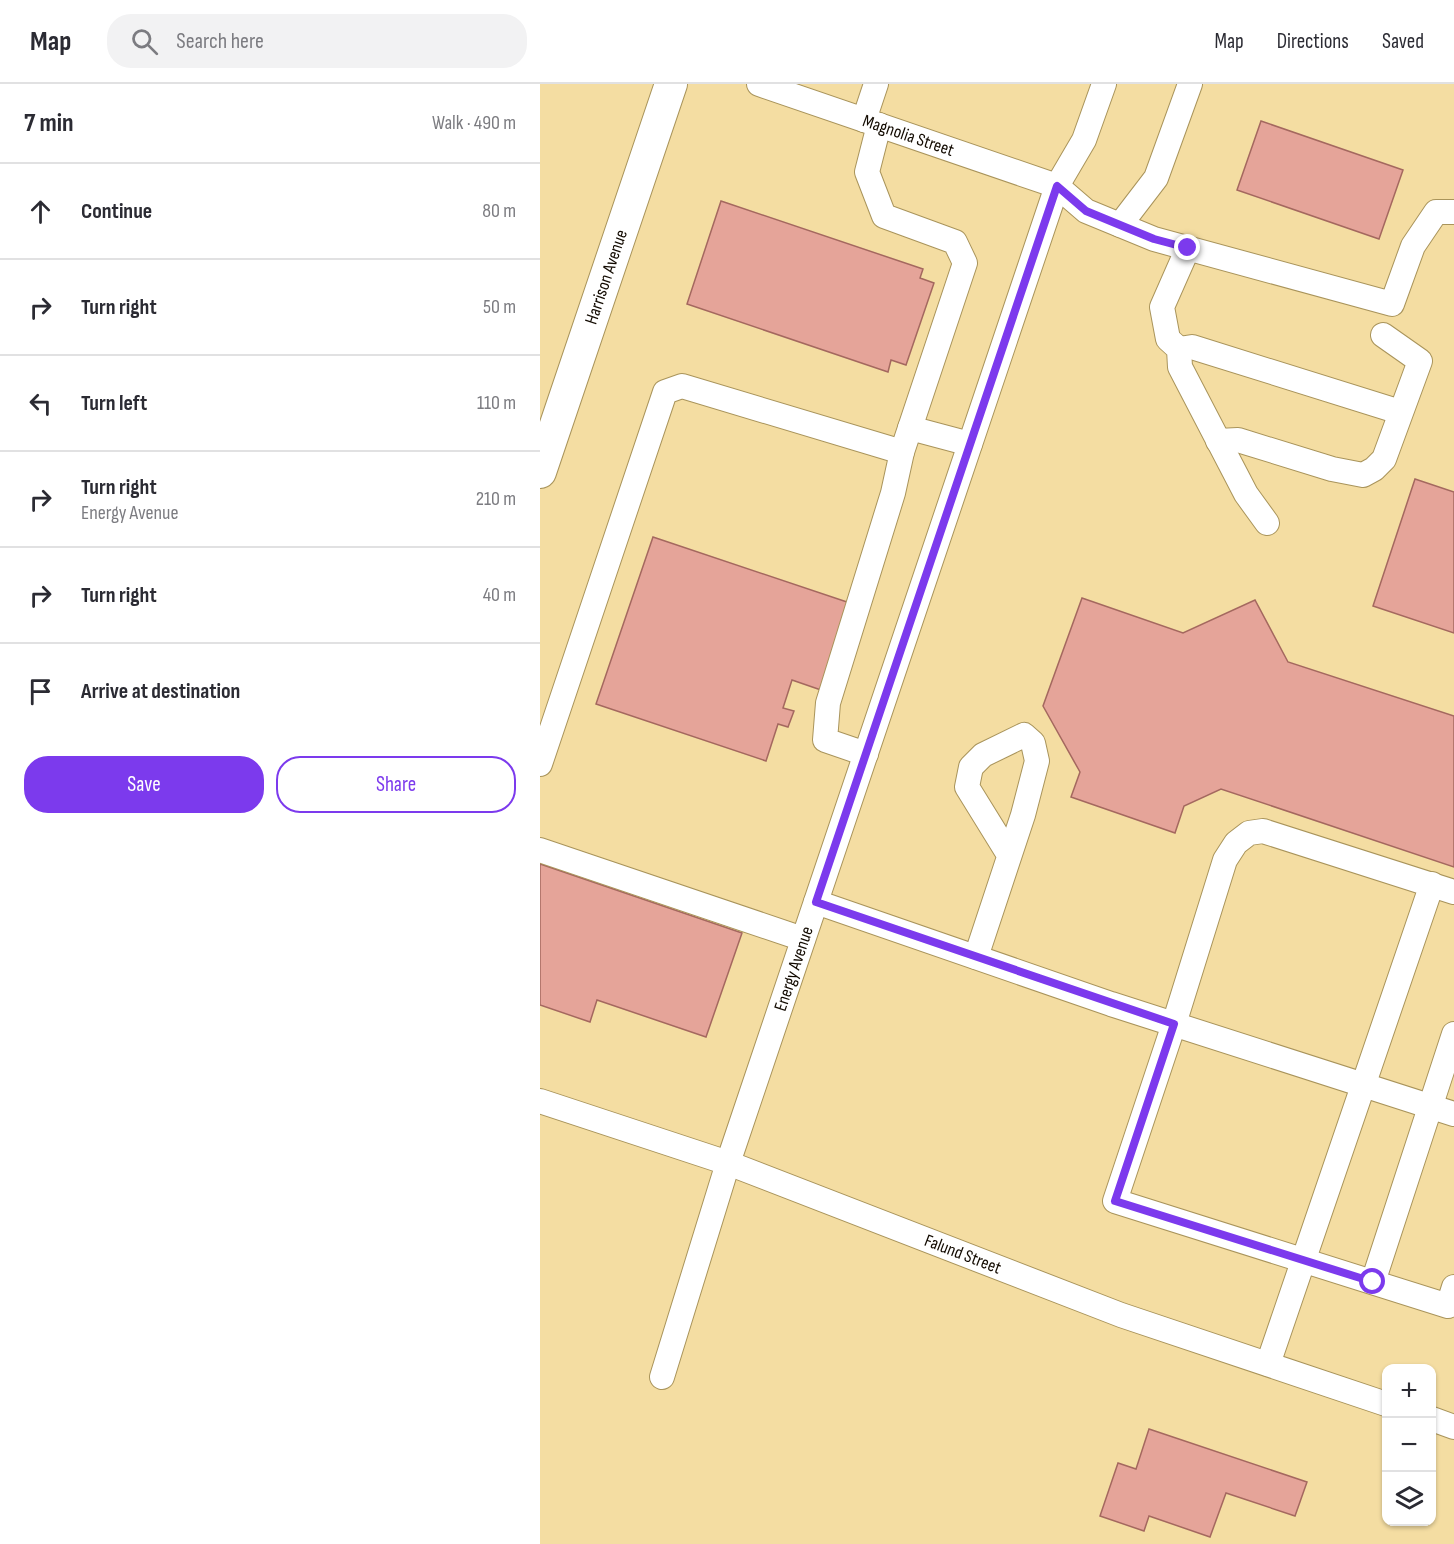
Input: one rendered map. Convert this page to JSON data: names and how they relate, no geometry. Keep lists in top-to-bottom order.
{
  "streets": {
    "main road": ["Harrison Avenue"],
    "street": ["Magnolia Street", "Energy Avenue", "Falund Street"]
  },
  "crossings": [
    ["Magnolia Street", "Energy Avenue"],
    ["Energy Avenue", "Falund Street"]
  ],
  "page": {
    "header": "Map",
    "search": "Search here",
    "nav": ["Map", "Directions", "Saved"],
    "heading": ["7 min", "Walk · 490 m"],
    "list": [
      ["Continue", "80 m"],
      ["Turn right", "50 m"],
      ["Turn left", "110 m"],
      ["Turn right", "Energy Avenue", "210 m"],
      ["Turn right", "40 m"],
      "Arrive at destination"
    ],
    "buttons": ["Save", "Share"],
    "map_buttons": ["+", "−"]
  }
}
